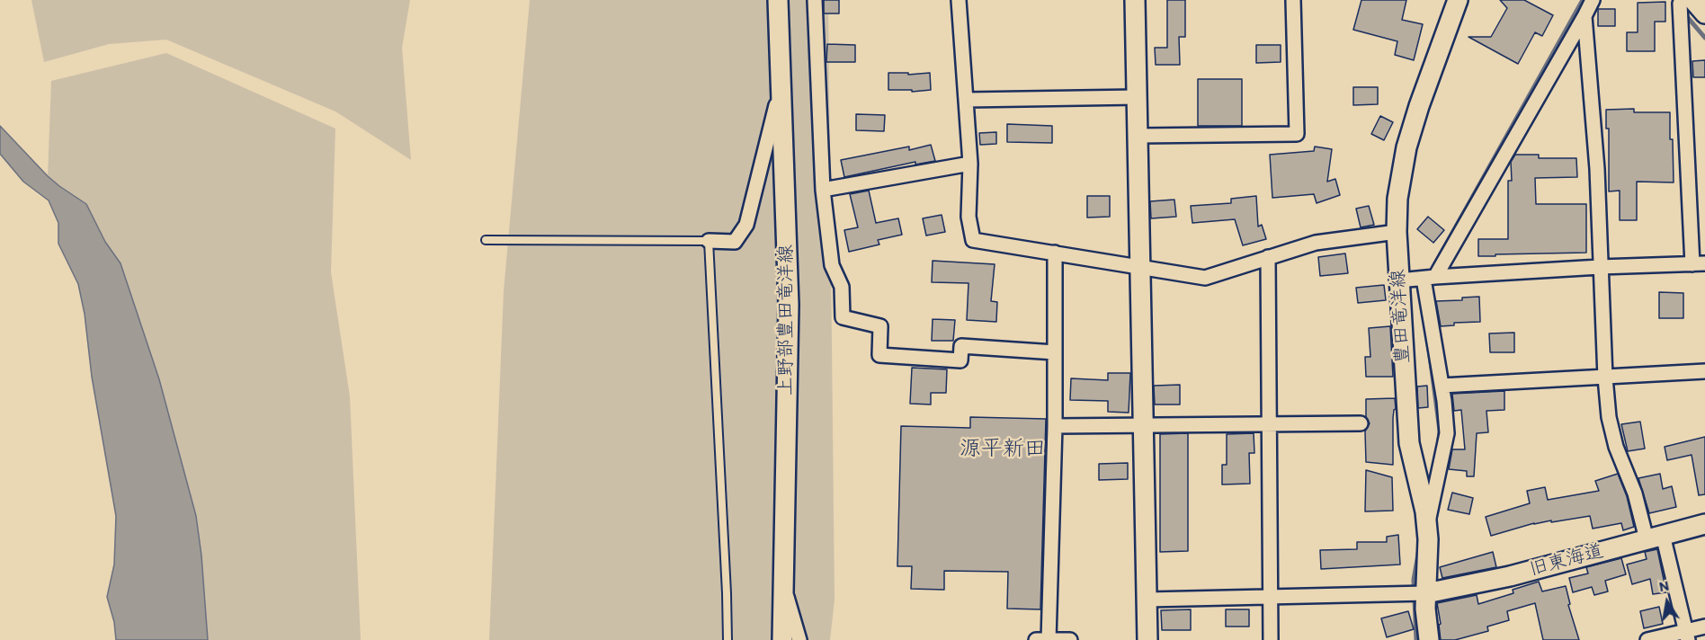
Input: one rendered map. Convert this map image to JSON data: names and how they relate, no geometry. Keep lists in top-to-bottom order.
{
  "streets": {
    "main road": ["豊田竜洋線", "上野部豊田竜洋線", "旧東海道"]
  },
  "crossings": [
    ["豊田竜洋線", "旧東海道"]
  ],
  "districts": ["源平新田"],
  "north": "top"
}
